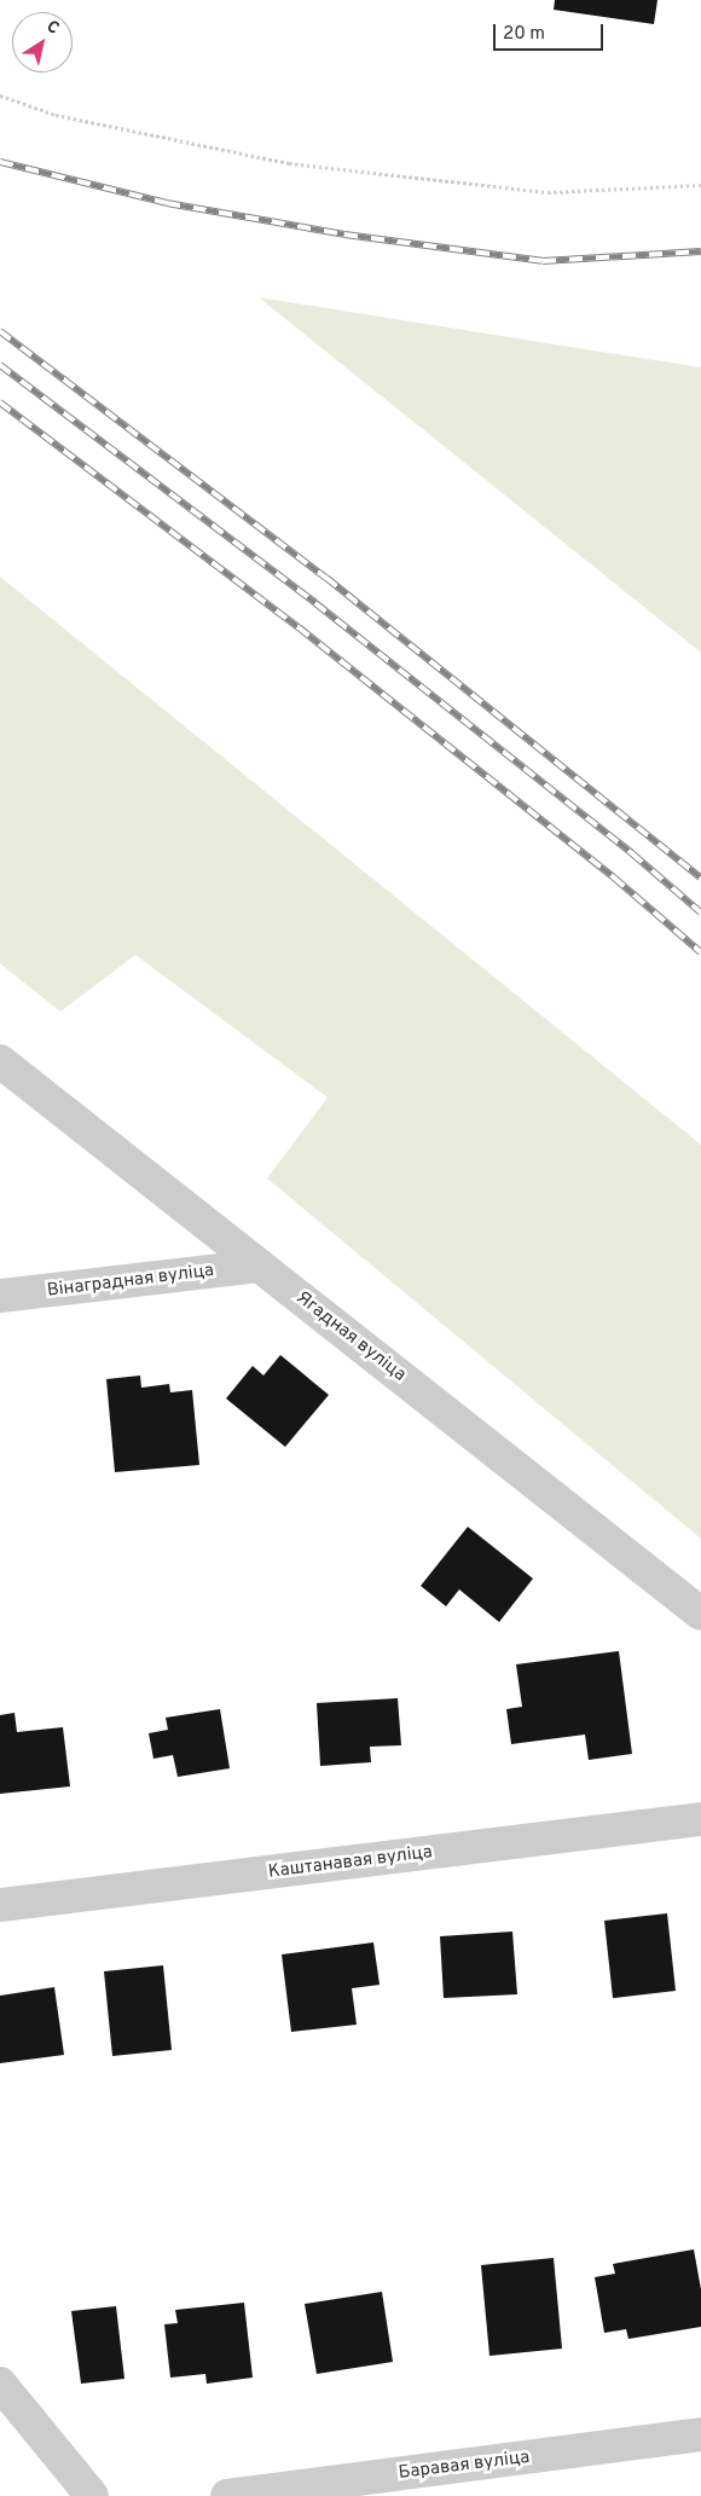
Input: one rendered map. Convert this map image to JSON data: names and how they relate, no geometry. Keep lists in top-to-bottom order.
{
  "streets": {
    "street": [
      "Вінаградная вуліца",
      "Ягадная вуліца",
      "Каштанавая вуліца",
      "Баравая вуліца"
    ]
  },
  "crossings": [
    ["Вінаградная вуліца", "Ягадная вуліца"]
  ],
  "scale_bar": "20 m",
  "north": "top right"
}
